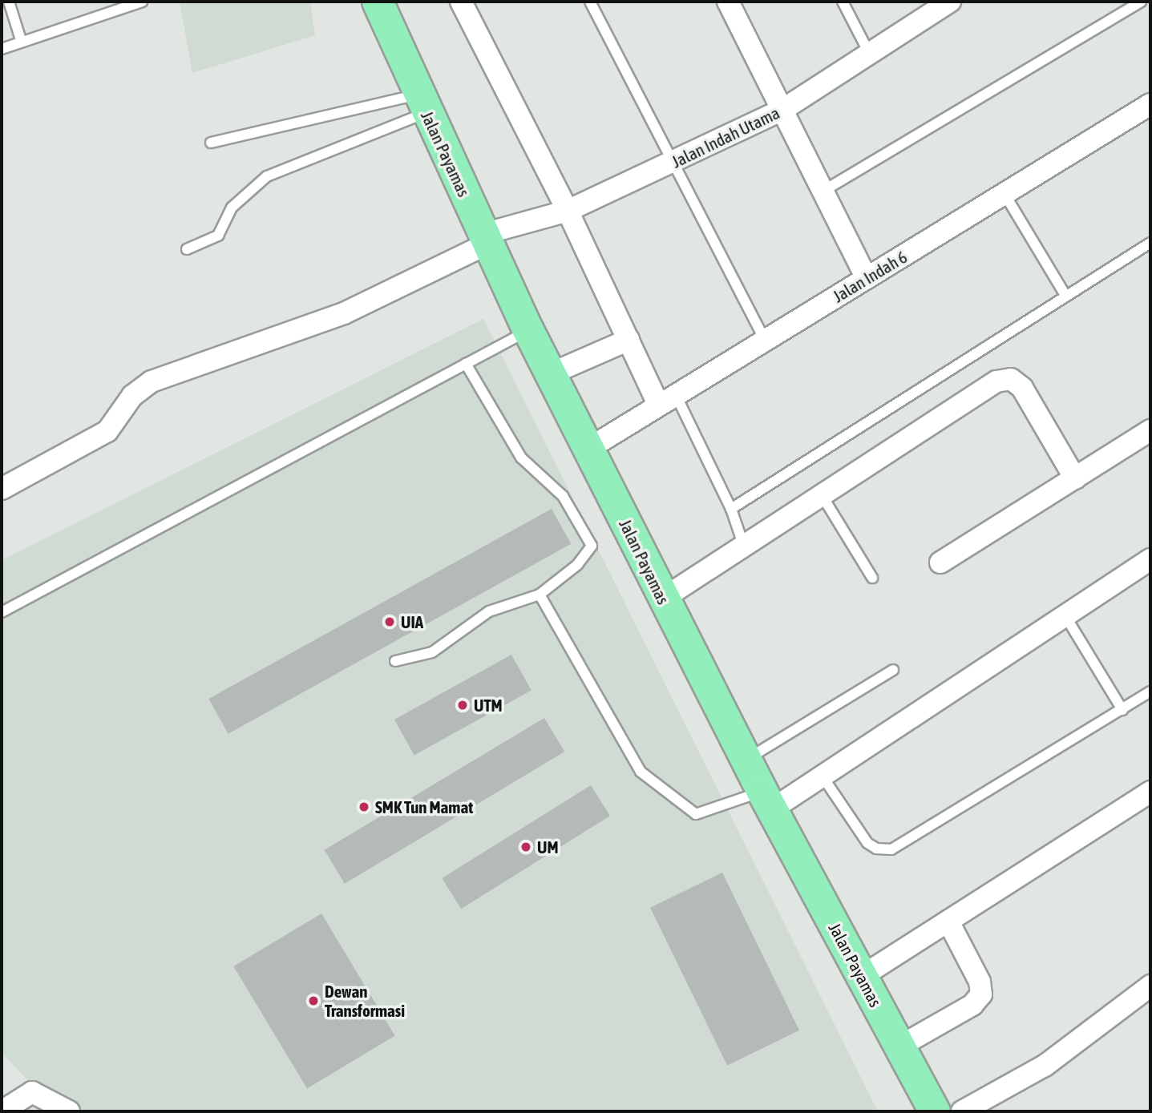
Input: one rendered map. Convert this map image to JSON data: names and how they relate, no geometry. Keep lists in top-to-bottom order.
{
  "streets": {
    "highway": ["Jalan Payamas"],
    "street": ["Jalan Indah Utama", "Jalan Indah 6"]
  },
  "crossings": [
    ["Jalan Indah Utama", "Jalan Payamas"],
    ["Jalan Payamas", "Jalan Indah 6"]
  ],
  "places": [
    "UIA",
    "UTM",
    "SMK Tun Mamat",
    "UM",
    "Dewan Transformasi"
  ]
}
